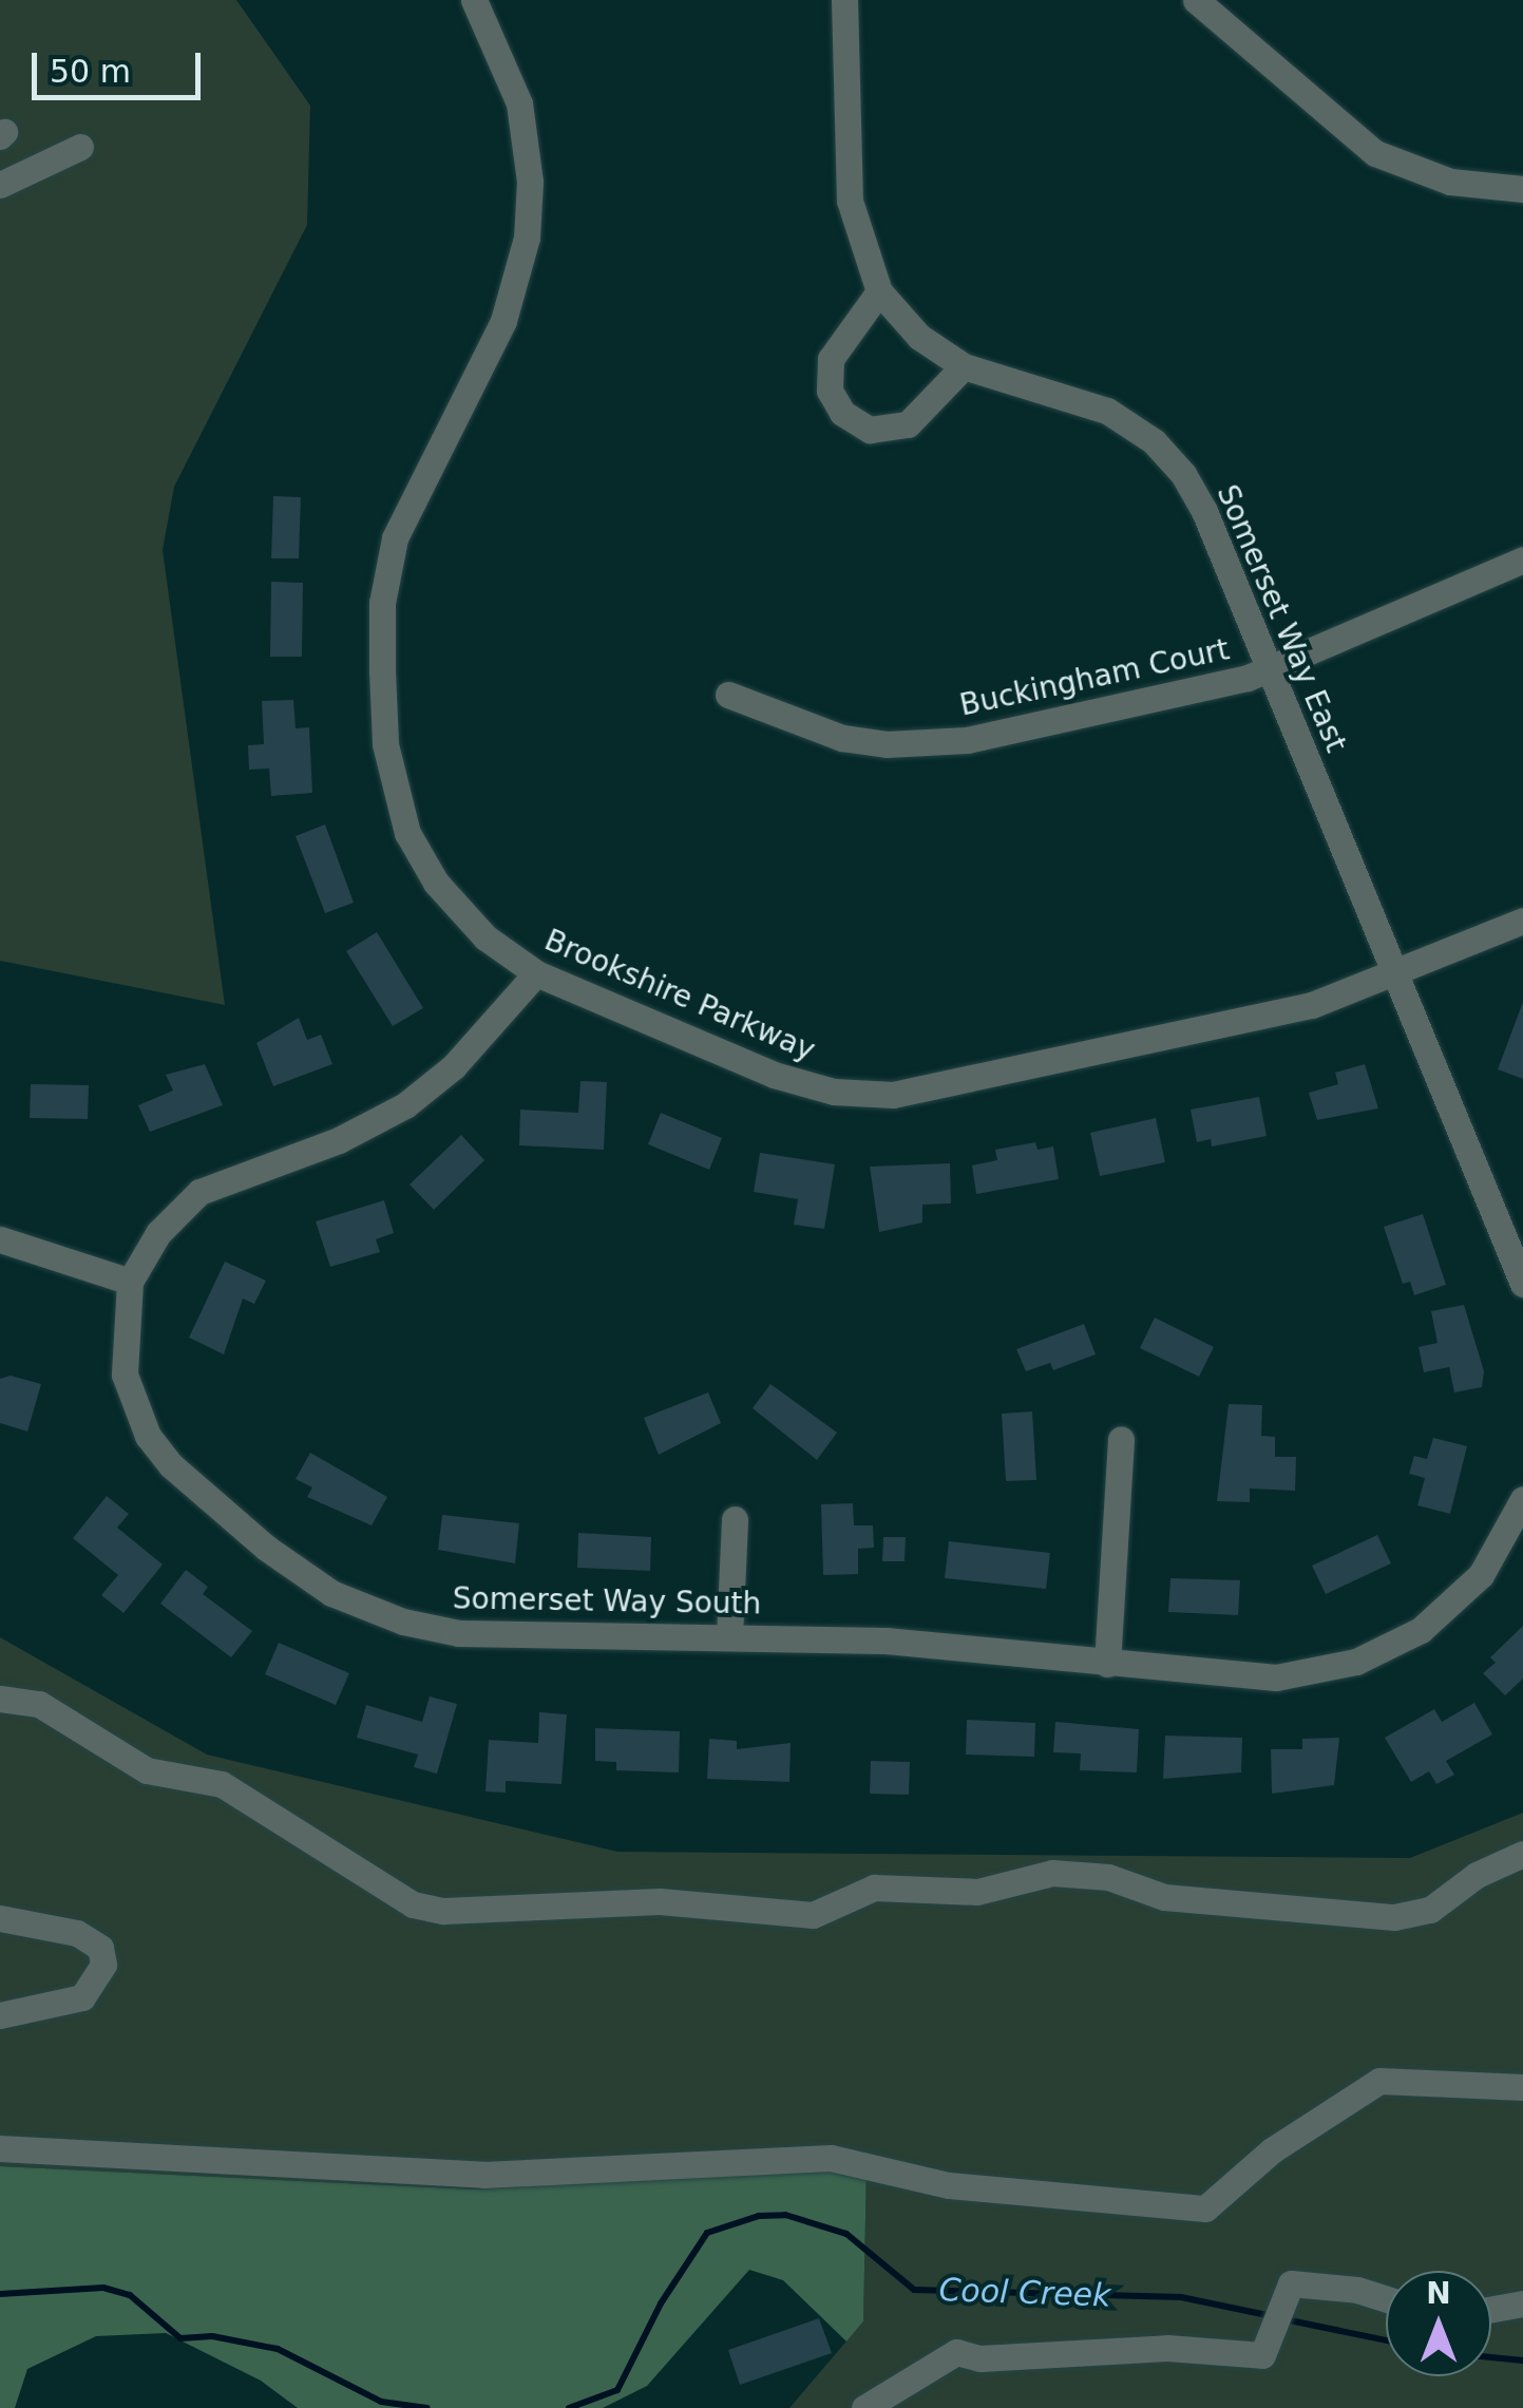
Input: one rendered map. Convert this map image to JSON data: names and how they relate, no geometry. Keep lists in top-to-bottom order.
{
  "streets": {
    "street": [
      "Somerset Way East",
      "Buckingham Court",
      "Brookshire Parkway",
      "Somerset Way South"
    ]
  },
  "crossings": [
    ["Somerset Way East", "Buckingham Court"],
    ["Somerset Way East", "Brookshire Parkway"],
    ["Brookshire Parkway", "Somerset Way South"]
  ],
  "water": ["Cool Creek"],
  "scale_bar": "50 m",
  "north": "top"
}
